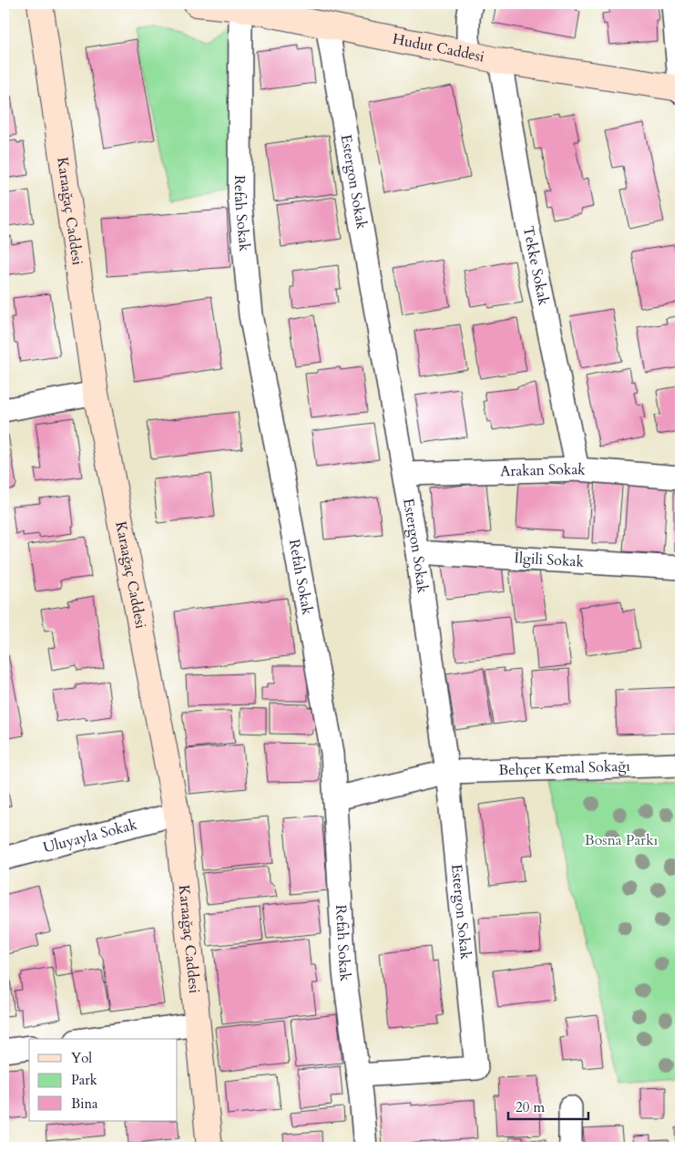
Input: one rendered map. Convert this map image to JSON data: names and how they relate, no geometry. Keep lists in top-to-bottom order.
{
  "streets": {
    "street": [
      "Hudut Caddesi",
      "Estergon Sokak",
      "Karaağaç Caddesi",
      "Refah Sokak",
      "Tekke Sokak",
      "Arakan Sokak",
      "İlgili Sokak",
      "Behçet Kemal Sokağı",
      "Uluyayla Sokak"
    ]
  },
  "crossings": [
    ["Hudut Caddesi", "Estergon Sokak"],
    ["Hudut Caddesi", "Refah Sokak"],
    ["Hudut Caddesi", "Tekke Sokak"],
    ["Estergon Sokak", "Refah Sokak"],
    ["Estergon Sokak", "Arakan Sokak"],
    ["Estergon Sokak", "İlgili Sokak"],
    ["Estergon Sokak", "Behçet Kemal Sokağı"],
    ["Karaağaç Caddesi", "Uluyayla Sokak"],
    ["Refah Sokak", "Behçet Kemal Sokağı"],
    ["Tekke Sokak", "Arakan Sokak"]
  ],
  "parks": ["Bosna Parkı"],
  "legend": ["Yol", "Park", "Bina"],
  "scale_bar": "20 m"
}
